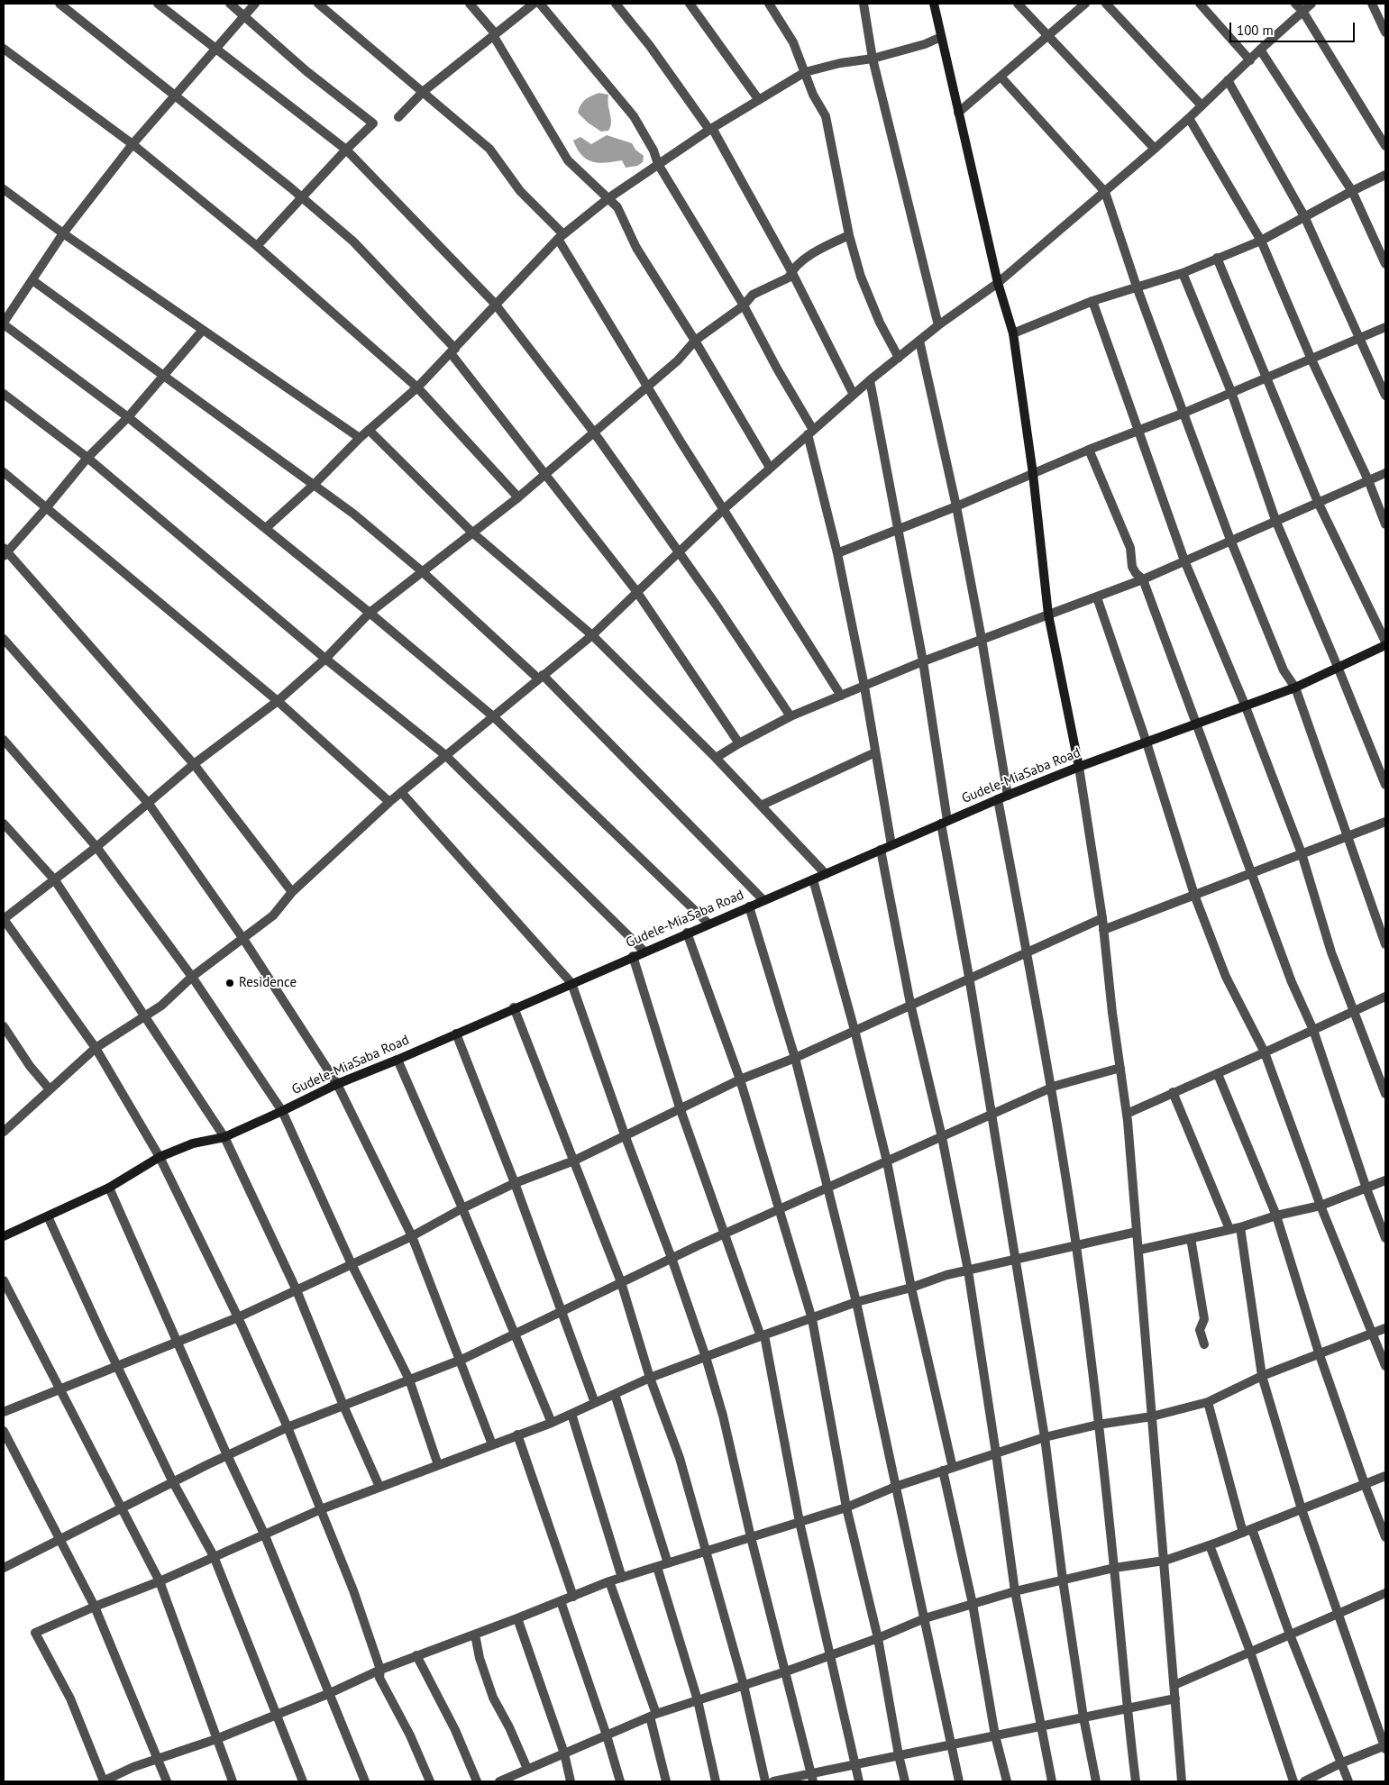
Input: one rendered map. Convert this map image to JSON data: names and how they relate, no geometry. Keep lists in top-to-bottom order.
{
  "streets": {
    "street": ["Gudele-MiaSaba Road"]
  },
  "places": ["Residence"],
  "scale_bar": "100 m"
}
